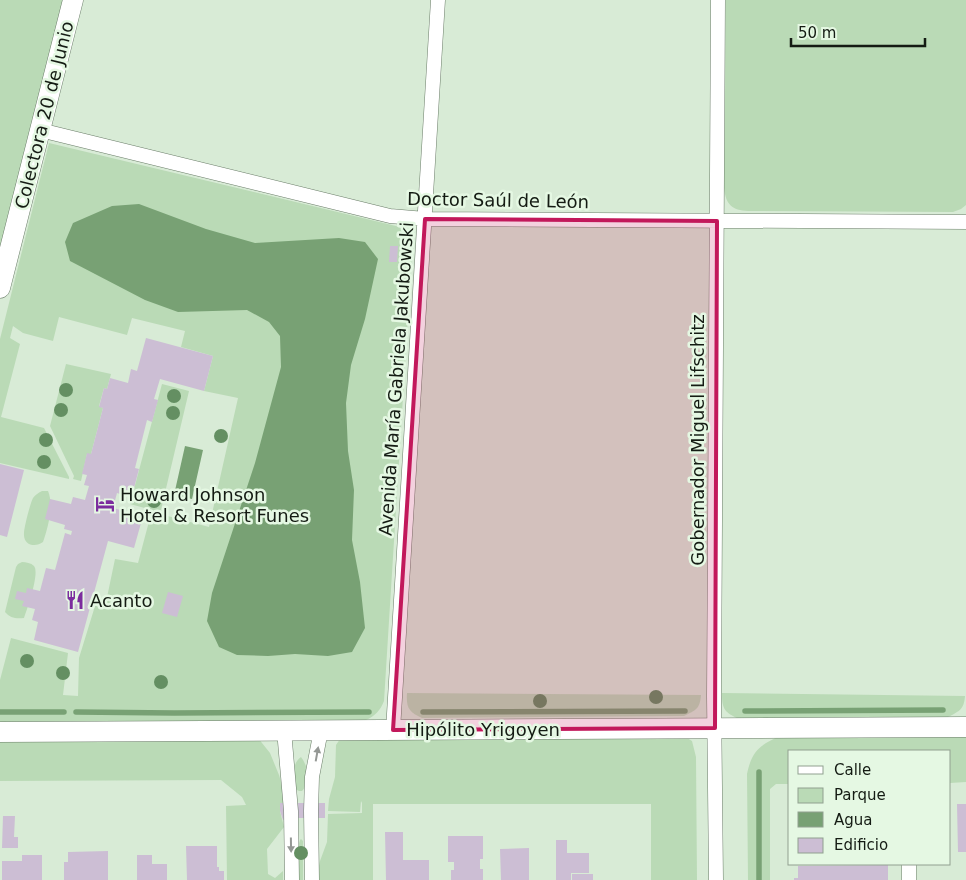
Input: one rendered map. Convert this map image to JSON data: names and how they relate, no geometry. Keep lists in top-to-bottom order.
{
  "streets": {
    "main road": ["Colectora 20 de Junio", "Hipólito Yrigoyen"],
    "street": ["Doctor Saúl de León", "Avenida María Gabriela Jakubowski", "Gobernador Miguel Lifschitz"]
  },
  "crossings": [
    ["Colectora 20 de Junio", "Doctor Saúl de León"],
    ["Doctor Saúl de León", "Avenida María Gabriela Jakubowski"],
    ["Doctor Saúl de León", "Gobernador Miguel Lifschitz"],
    ["Avenida María Gabriela Jakubowski", "Hipólito Yrigoyen"],
    ["Gobernador Miguel Lifschitz", "Hipólito Yrigoyen"]
  ],
  "places": {
    "hotel": ["Howard Johnson Hotel & Resort Funes"],
    "restaurant": ["Acanto"]
  },
  "legend": [
    "Calle",
    "Parque",
    "Agua",
    "Edificio"
  ],
  "scale_bar": "50 m"
}
